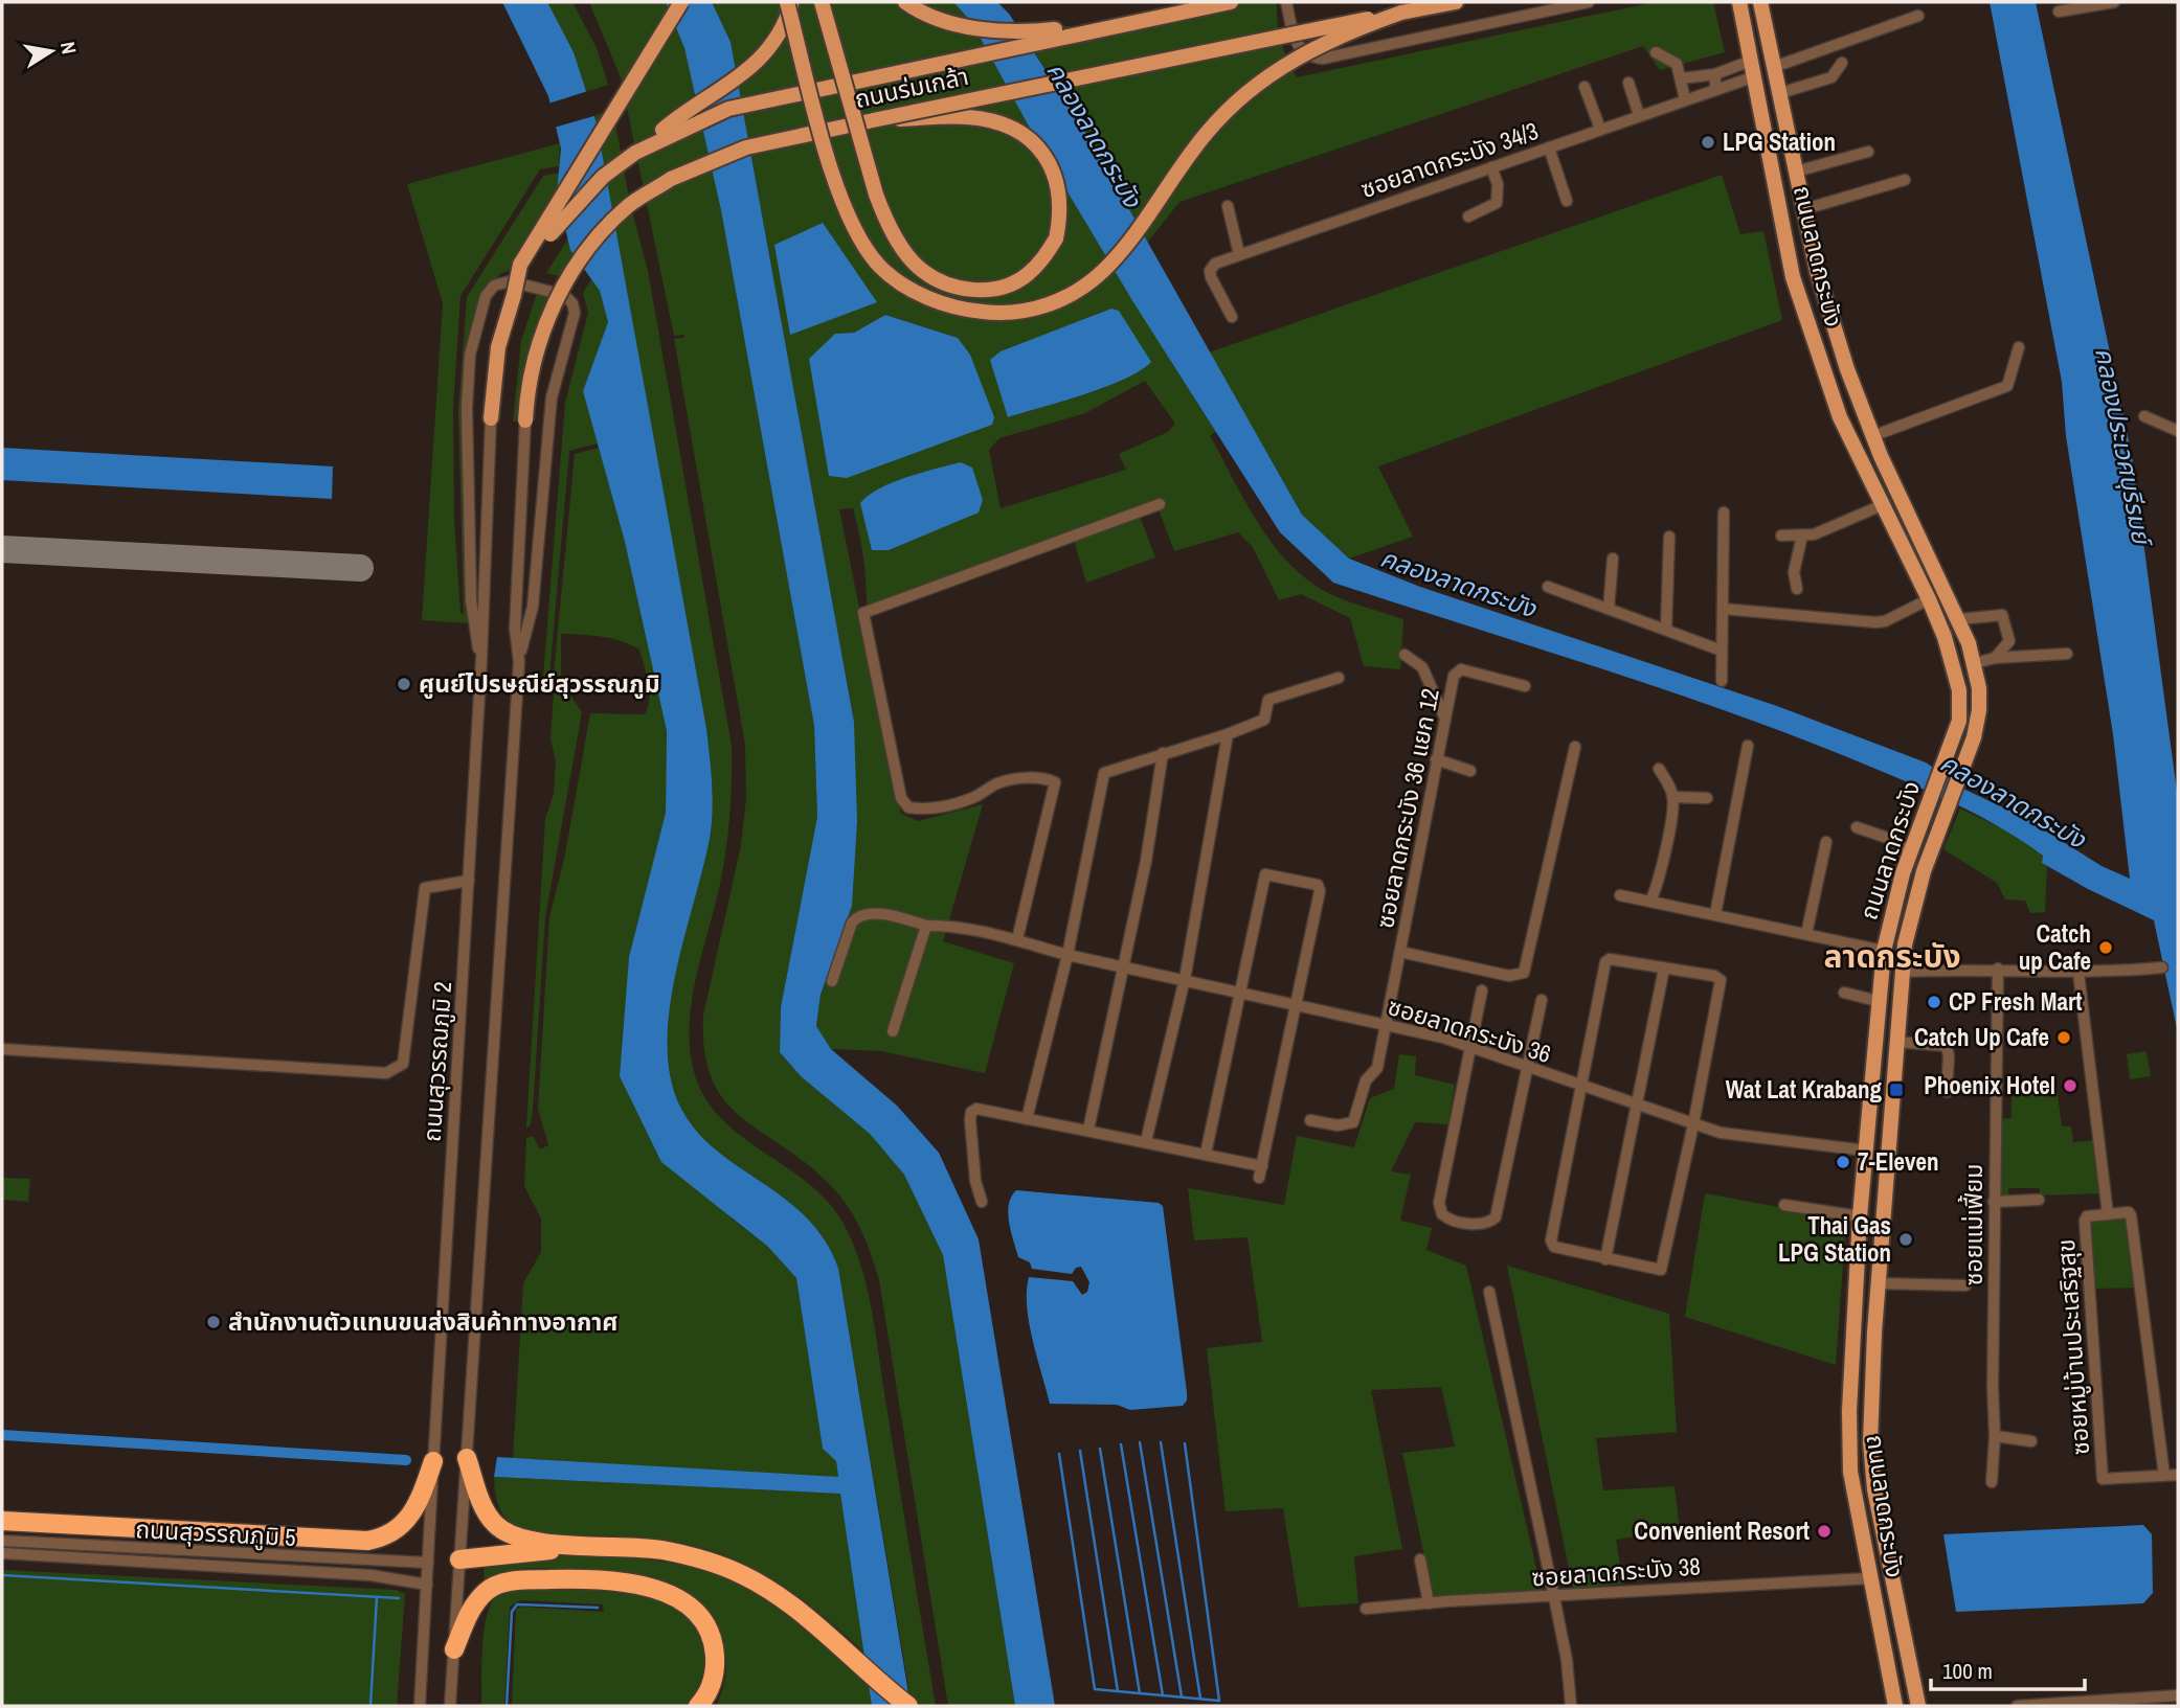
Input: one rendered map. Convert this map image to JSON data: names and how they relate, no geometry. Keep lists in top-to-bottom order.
{
  "streets": {
    "main road": ["ถนนร่มเกล้า", "ถนนลาดกระบัง"],
    "street": [
      "ซอยลาดกระบัง 34/3",
      "ซอยลาดกระบัง 36 แยก 12",
      "ซอยลาดกระบัง 36",
      "ถนนสุวรรณภูมิ 2",
      "ซอยแม่เฟี้ยม",
      "ซอยหมู่บ้านประเสริฐสุข",
      "ถนนสุวรรณภูมิ 5",
      "ซอยลาดกระบัง 38"
    ]
  },
  "crossings": [
    ["ถนนร่มเกล้า", "ถนนสุวรรณภูมิ 2"],
    ["ซอยลาดกระบัง 34/3", "ถนนลาดกระบัง"],
    ["ถนนลาดกระบัง", "ซอยลาดกระบัง 36"],
    ["ถนนลาดกระบัง", "ซอยลาดกระบัง 38"],
    ["ซอยลาดกระบัง 36 แยก 12", "ซอยลาดกระบัง 36"],
    ["ถนนสุวรรณภูมิ 2", "ถนนสุวรรณภูมิ 5"]
  ],
  "districts": ["ลาดกระบัง"],
  "water": ["คลองลาดกระบัง", "คลองประเวศบุรีรมย์"],
  "places": {
    "other": [
      "LPG Station",
      "ศูนย์ไปรษณีย์สุวรรณภูมิ",
      "Catch up Cafe",
      "CP Fresh Mart",
      "Catch Up Cafe",
      "Phoenix Hotel",
      "7-Eleven",
      "Thai Gas LPG Station",
      "สำนักงานตัวแทนขนส่งสินค้าทางอากาศ",
      "Convenient Resort"
    ],
    "transit": ["Wat Lat Krabang"]
  },
  "scale_bar": "100 m",
  "north": "right"
}
